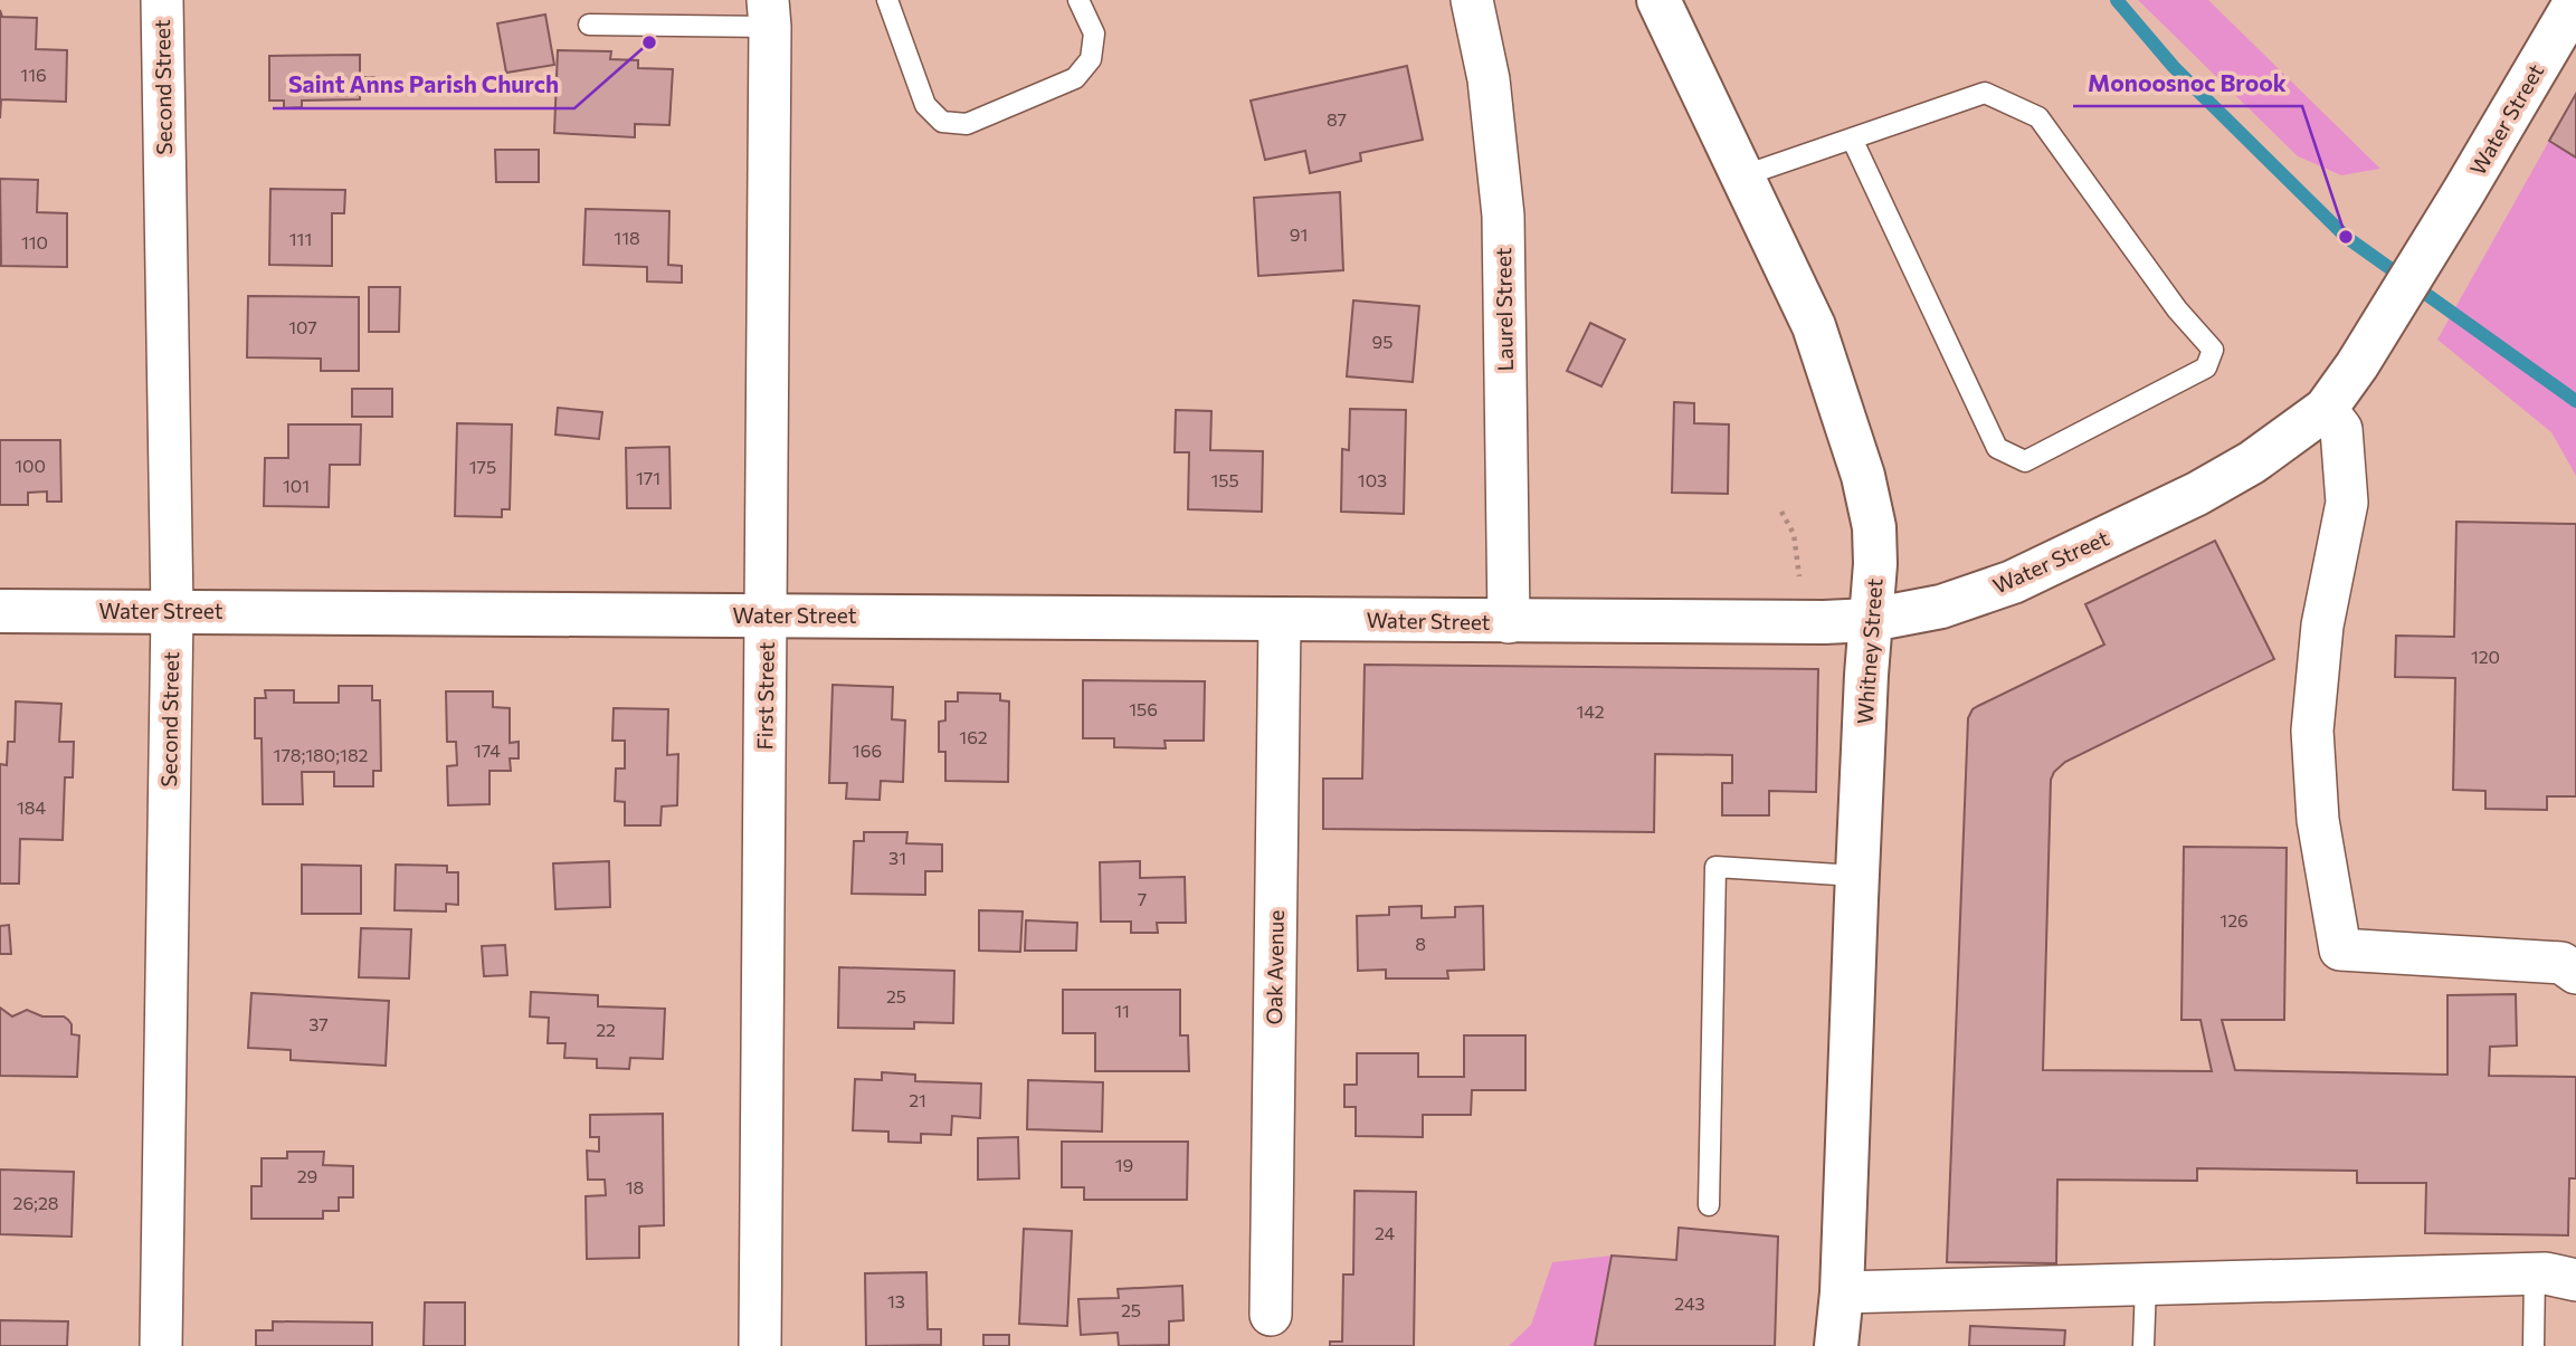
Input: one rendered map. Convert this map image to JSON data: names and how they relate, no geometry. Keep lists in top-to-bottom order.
{
  "streets": {
    "main road": ["Water Street", "Whitney Street"],
    "street": [
      "Second Street",
      "Laurel Street",
      "First Street",
      "Oak Avenue"
    ]
  },
  "crossings": [
    ["Second Street", "Water Street"],
    ["Water Street", "Laurel Street"],
    ["Water Street", "Whitney Street"],
    ["Water Street", "First Street"],
    ["Water Street", "Oak Avenue"]
  ],
  "places": ["Saint Anns Parish Church", "Monoosnoc Brook"],
  "house_numbers": [
    "116",
    "87",
    "91",
    "118",
    "111",
    "110",
    "107",
    "95",
    "100",
    "175",
    "171",
    "155",
    "103",
    "101",
    "120",
    "156",
    "142",
    "162",
    "174",
    "166",
    "178;180;182",
    "184",
    "31",
    "7",
    "126",
    "8",
    "25",
    "11",
    "37",
    "22",
    "21",
    "19",
    "29",
    "18",
    "26;28",
    "24",
    "13",
    "243",
    "25"
  ]
}
